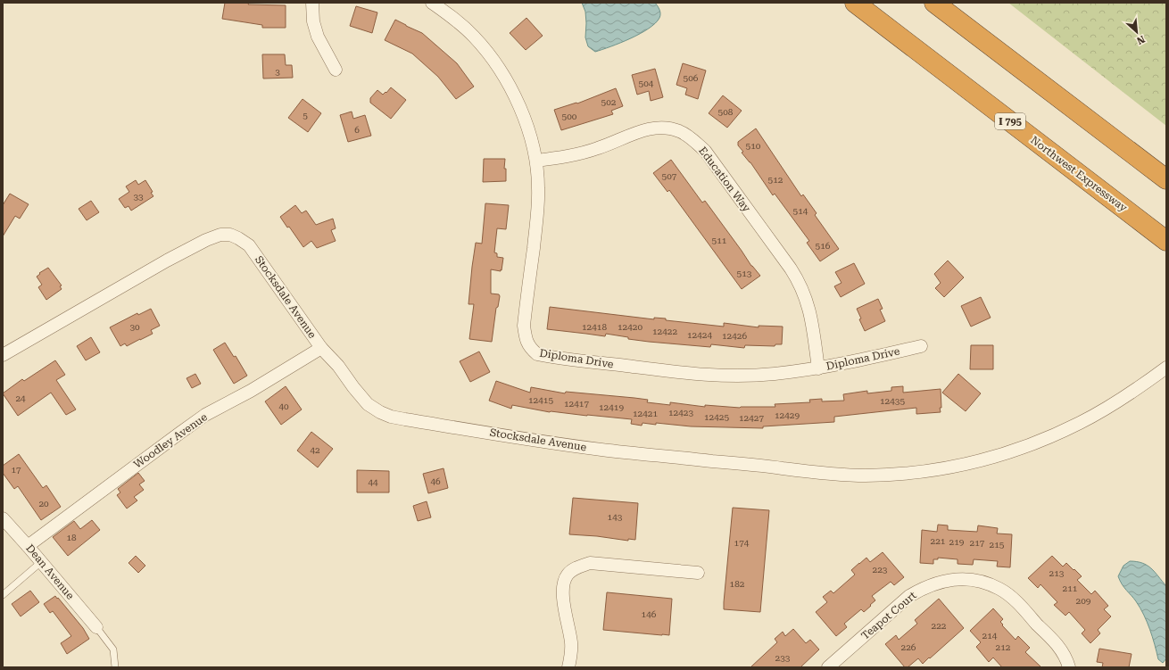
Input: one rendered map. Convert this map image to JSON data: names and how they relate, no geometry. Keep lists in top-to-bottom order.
{
  "streets": {
    "highway": ["I 795", "Northwest Expressway"],
    "street": [
      "Education Way",
      "Stocksdale Avenue",
      "Diploma Drive",
      "Woodley Avenue",
      "Dean Avenue",
      "Teapot Court"
    ]
  },
  "crossings": [
    ["Education Way", "Diploma Drive"],
    ["Stocksdale Avenue", "Woodley Avenue"],
    ["Woodley Avenue", "Dean Avenue"]
  ],
  "house_numbers": [
    "3",
    "506",
    "504",
    "502",
    "508",
    "5",
    "500",
    "6",
    "510",
    "507",
    "512",
    "33",
    "514",
    "511",
    "516",
    "513",
    "30",
    "12418",
    "12420",
    "12422",
    "12424",
    "12426",
    "24",
    "12415",
    "12435",
    "12417",
    "40",
    "12419",
    "12423",
    "12421",
    "12429",
    "12425",
    "12427",
    "42",
    "17",
    "46",
    "44",
    "20",
    "143",
    "18",
    "221",
    "219",
    "174",
    "217",
    "215",
    "223",
    "213",
    "182",
    "211",
    "209",
    "146",
    "222",
    "214",
    "226",
    "212",
    "233"
  ],
  "north": "bottom right"
}
